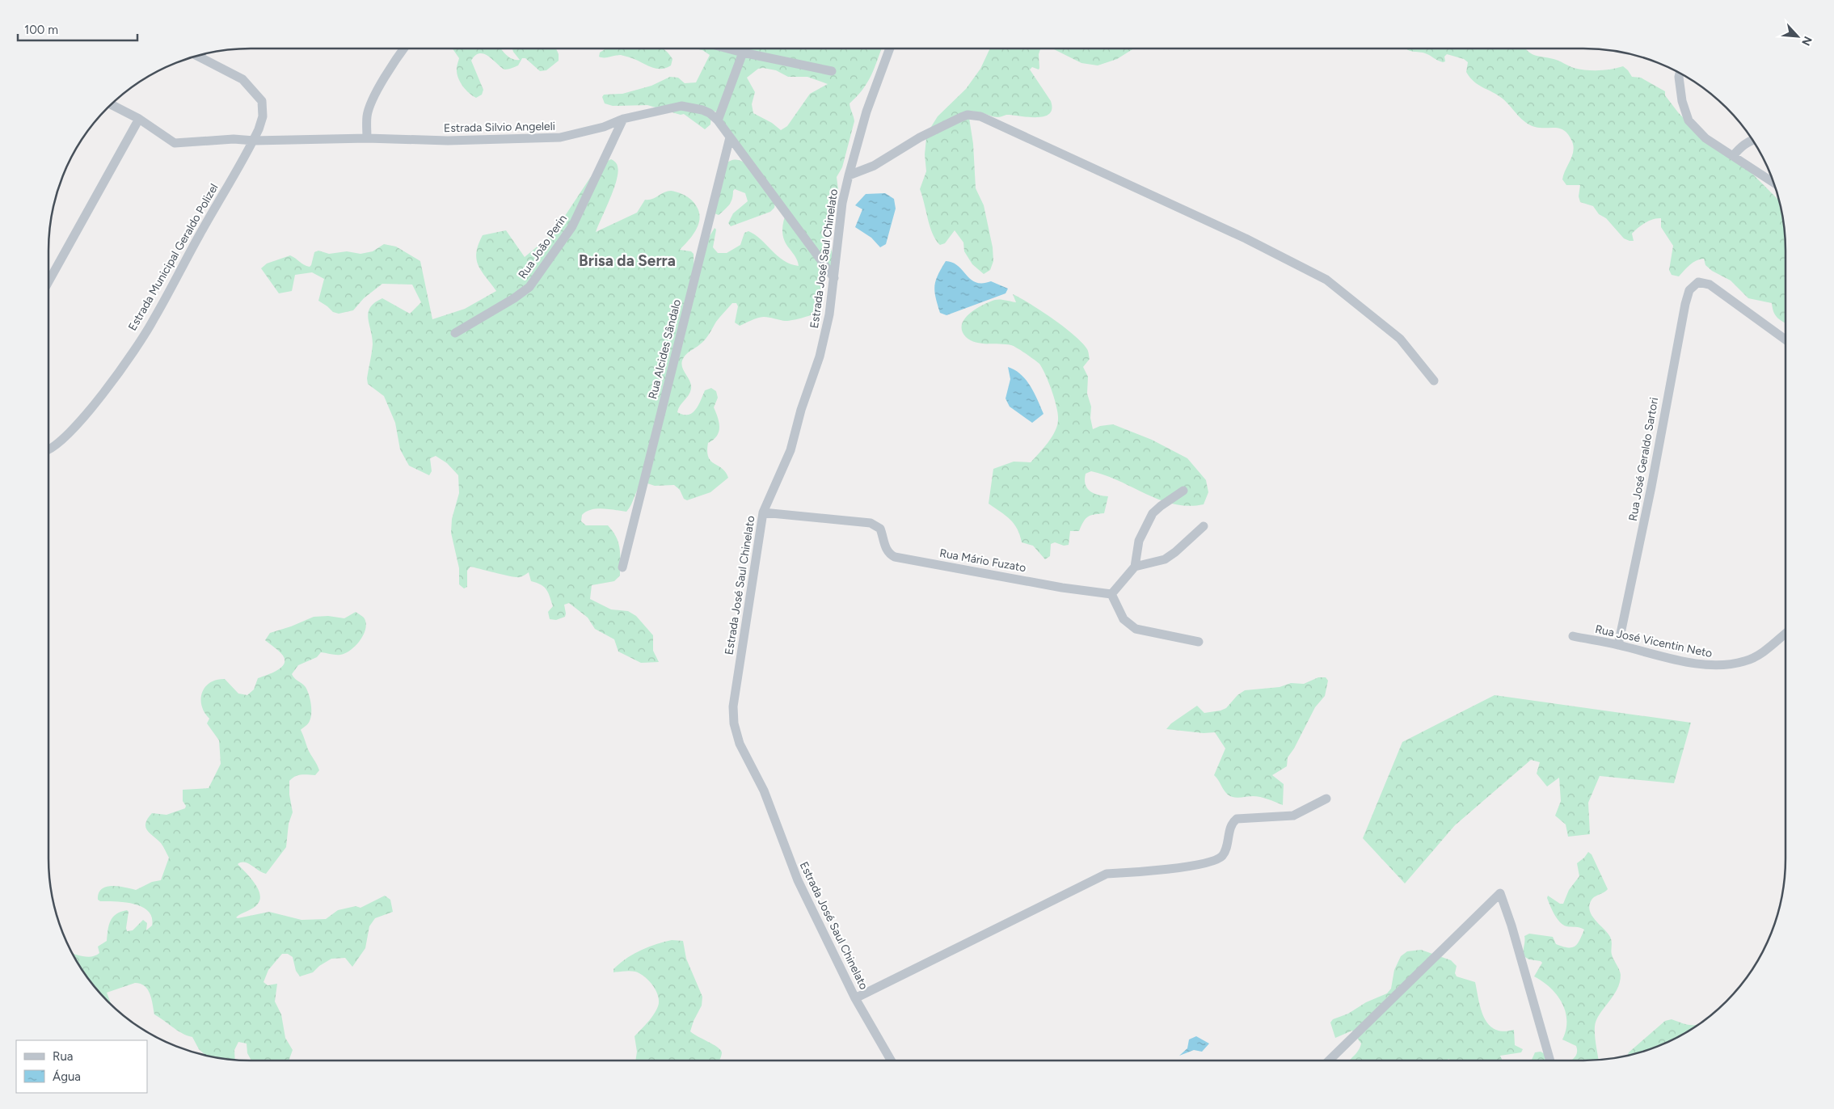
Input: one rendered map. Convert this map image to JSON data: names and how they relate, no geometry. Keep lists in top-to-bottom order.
{
  "streets": {
    "street": [
      "Estrada Silvio Angeleli",
      "Rua João Perin",
      "Estrada Municipal Geraldo Polizel",
      "Estrada José Saul Chinelato",
      "Rua Alcides Sândalo",
      "Rua José Geraldo Sartori",
      "Rua Mário Fuzato",
      "Rua José Vicentin Neto"
    ]
  },
  "crossings": [
    ["Estrada Silvio Angeleli", "Rua João Perin"],
    ["Estrada Silvio Angeleli", "Estrada Municipal Geraldo Polizel"],
    ["Estrada Silvio Angeleli", "Estrada José Saul Chinelato"],
    ["Estrada Silvio Angeleli", "Rua Alcides Sândalo"],
    ["Estrada José Saul Chinelato", "Rua Mário Fuzato"],
    ["Rua José Geraldo Sartori", "Rua José Vicentin Neto"]
  ],
  "districts": ["Brisa da Serra"],
  "legend": ["Rua", "Água"],
  "scale_bar": "100 m",
  "north": "bottom right"
}
